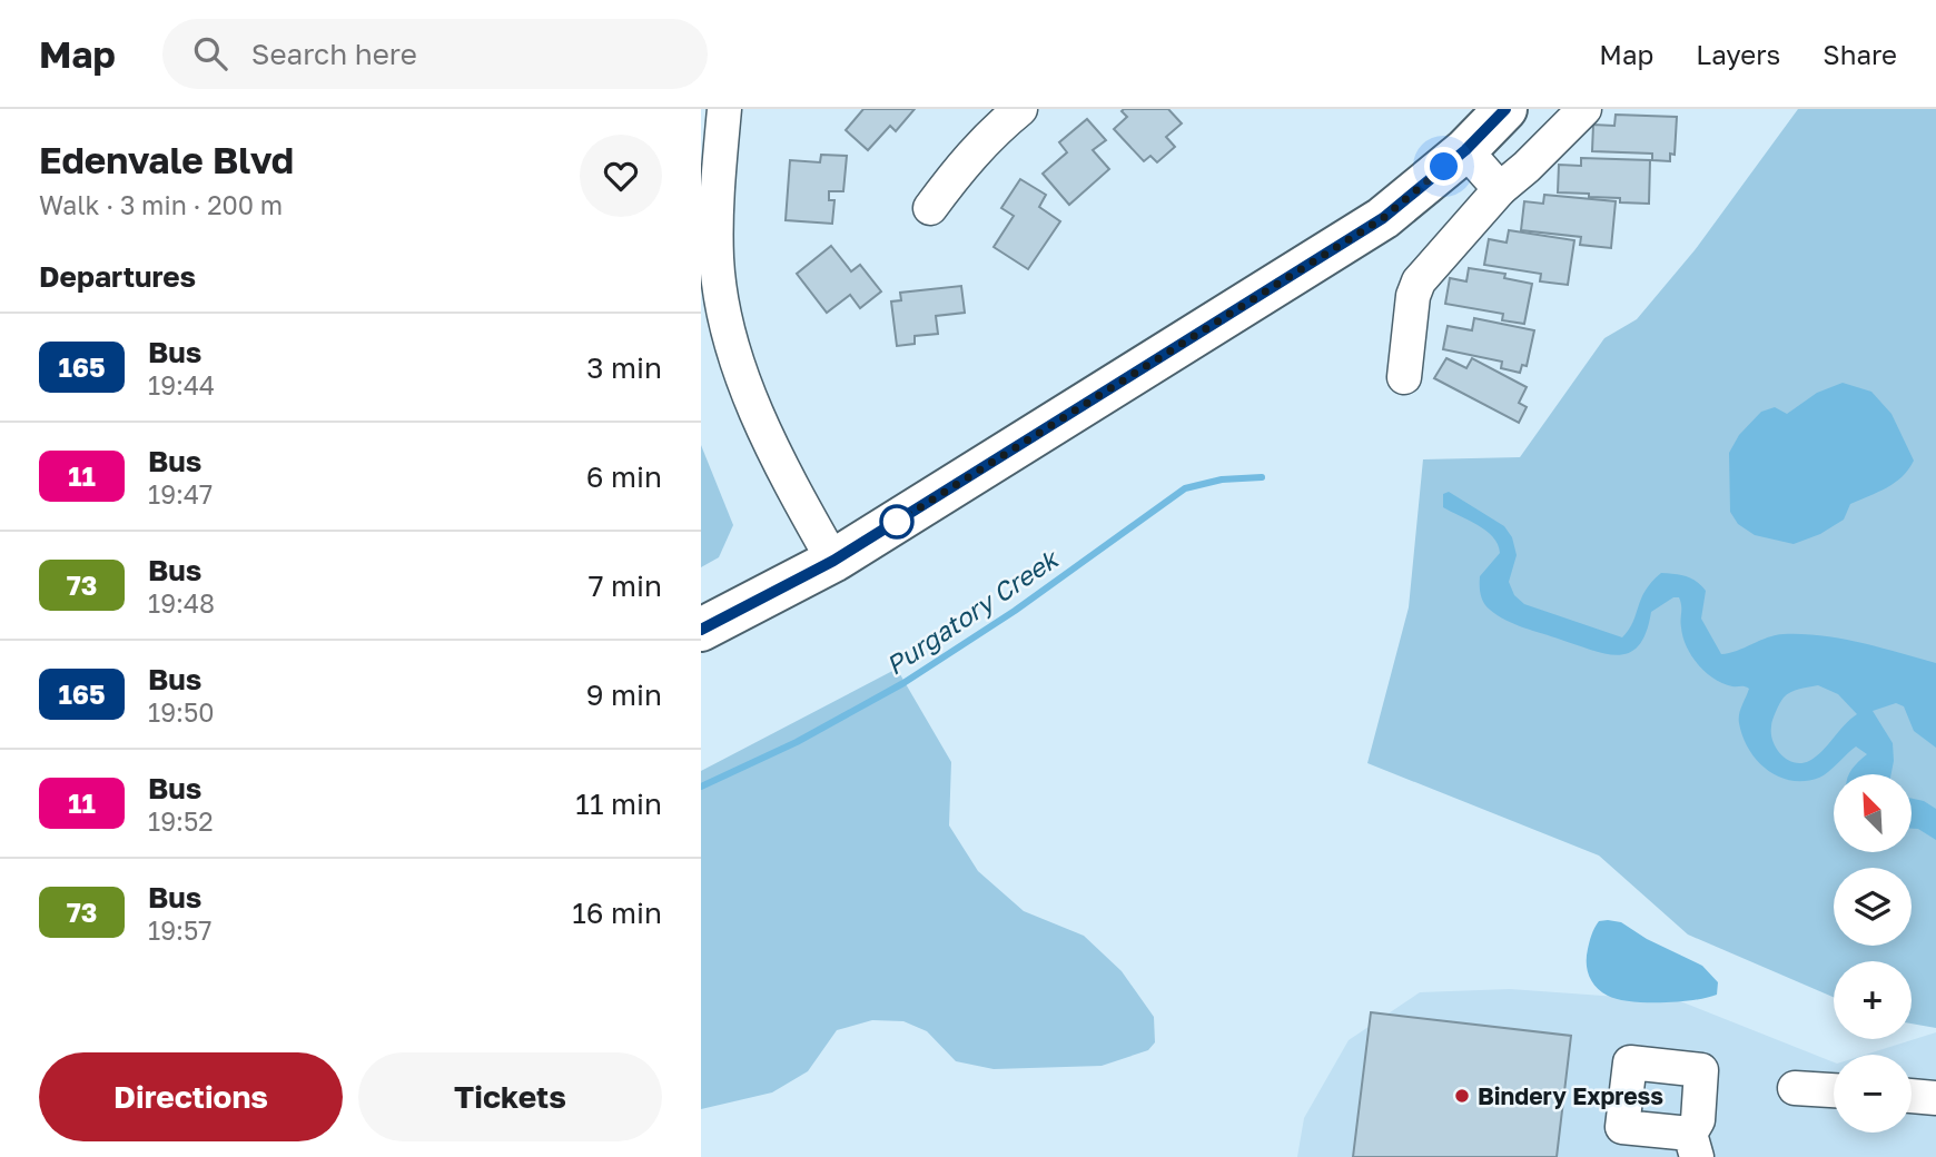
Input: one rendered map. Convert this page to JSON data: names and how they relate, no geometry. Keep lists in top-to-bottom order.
{
  "water": ["Purgatory Creek"],
  "places": ["Bindery Express"],
  "lines": ["bus line 165"],
  "north": "top left",
  "page": {
    "header": "Map",
    "search": "Search here",
    "nav": ["Map", "Layers", "Share"],
    "heading": [
      ["Edenvale Blvd", "Walk · 3 min · 200 m"],
      "Departures"
    ],
    "list": [
      {
        "mark": "165",
        "name": "Bus",
        "note": "19:44",
        "value": "3 min"
      },
      {
        "mark": "11",
        "name": "Bus",
        "note": "19:47",
        "value": "6 min"
      },
      {
        "mark": "73",
        "name": "Bus",
        "note": "19:48",
        "value": "7 min"
      },
      {
        "mark": "165",
        "name": "Bus",
        "note": "19:50",
        "value": "9 min"
      },
      {
        "mark": "11",
        "name": "Bus",
        "note": "19:52",
        "value": "11 min"
      },
      {
        "mark": "73",
        "name": "Bus",
        "note": "19:57",
        "value": "16 min"
      }
    ],
    "map_buttons": ["+", "−"],
    "buttons": ["Directions", "Tickets"]
  }
}
